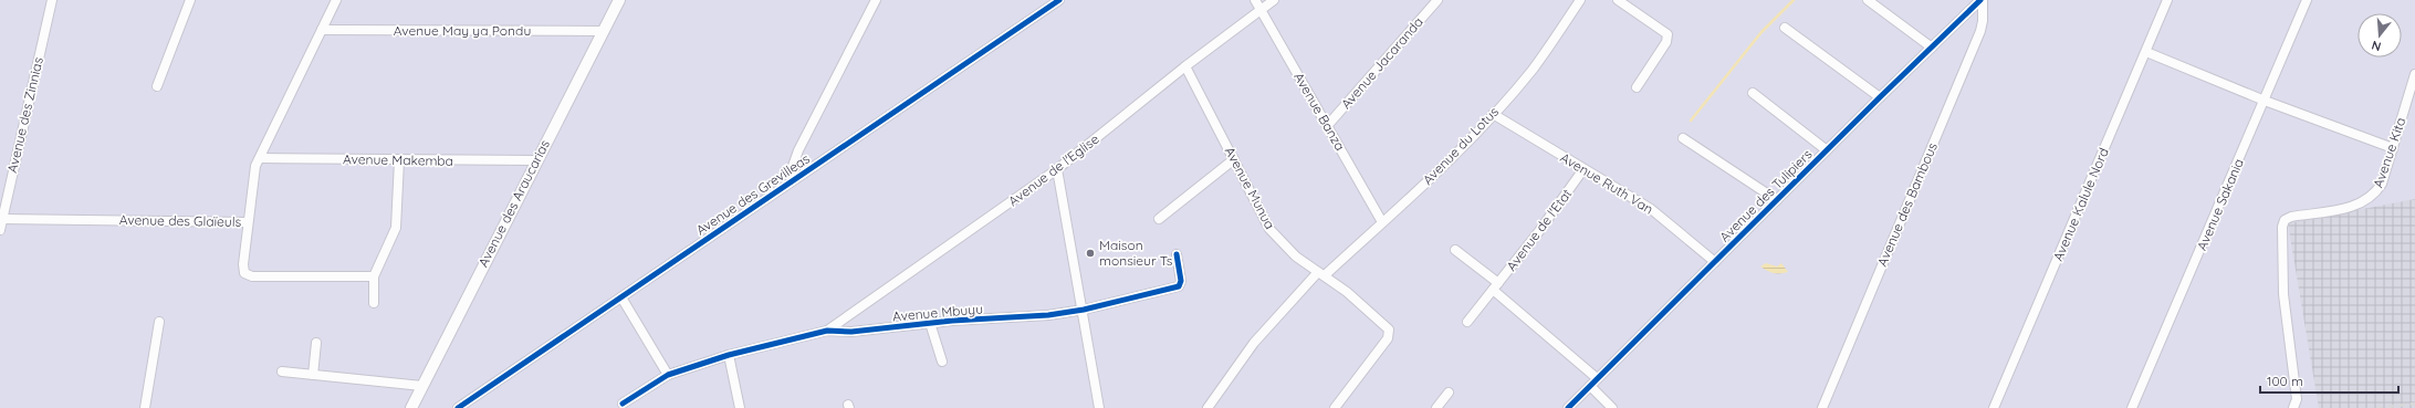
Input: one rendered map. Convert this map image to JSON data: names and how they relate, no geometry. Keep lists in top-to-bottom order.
{
  "streets": {
    "street": [
      "Avenue May ya Pondu",
      "Avenue Jacaranda",
      "Avenue Banza",
      "Avenue des Zinnias",
      "Avenue du Lotus",
      "Avenue Kita",
      "Avenue Makemba",
      "Avenue de l'Eglise",
      "Avenue Ruth Van",
      "Avenue Munua",
      "Avenue des Grevilleas",
      "Avenue des Tulipiers",
      "Avenue des Araucarias",
      "Avenue des Bambous",
      "Avenue Kalule Nord",
      "Avenue Sakania",
      "Avenue des Glaïeuls",
      "Avenue de l'Etat",
      "Avenue Mbuyu"
    ]
  },
  "crossings": [
    ["Avenue May ya Pondu", "Avenue des Araucarias"],
    ["Avenue May ya Pondu", "Avenue des Glaïeuls"],
    ["Avenue Jacaranda", "Avenue Banza"],
    ["Avenue Banza", "Avenue du Lotus"],
    ["Avenue Banza", "Avenue de l'Eglise"],
    ["Avenue des Zinnias", "Avenue des Glaïeuls"],
    ["Avenue du Lotus", "Avenue Ruth Van"],
    ["Avenue du Lotus", "Avenue Munua"],
    ["Avenue Makemba", "Avenue des Araucarias"],
    ["Avenue Makemba", "Avenue des Glaïeuls"],
    ["Avenue de l'Eglise", "Avenue Munua"],
    ["Avenue de l'Eglise", "Avenue Mbuyu"],
    ["Avenue Ruth Van", "Avenue des Tulipiers"],
    ["Avenue Ruth Van", "Avenue de l'Etat"],
    ["Avenue des Tulipiers", "Avenue des Bambous"]
  ],
  "places": ["Maison monsieur Ts"],
  "scale_bar": "100 m",
  "north": "bottom"
}
